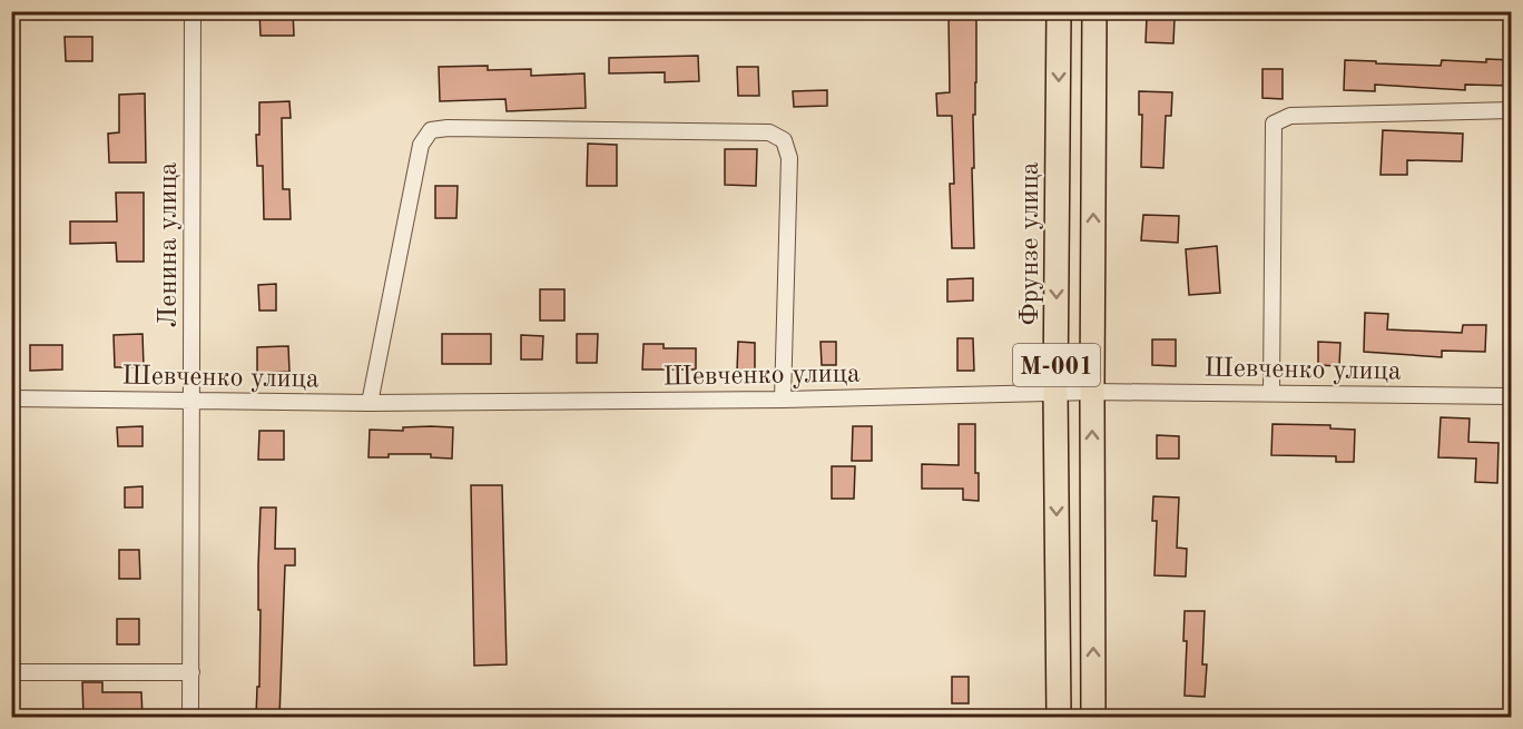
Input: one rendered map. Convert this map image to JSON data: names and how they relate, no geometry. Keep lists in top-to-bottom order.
{
  "streets": {
    "main road": ["Фрунзе улица", "M-001"],
    "street": ["Ленина улица", "Шевченко улица"]
  },
  "crossings": [
    ["Фрунзе улица", "Шевченко улица"],
    ["Ленина улица", "Шевченко улица"],
    ["M-001", "Шевченко улица"]
  ]
}
